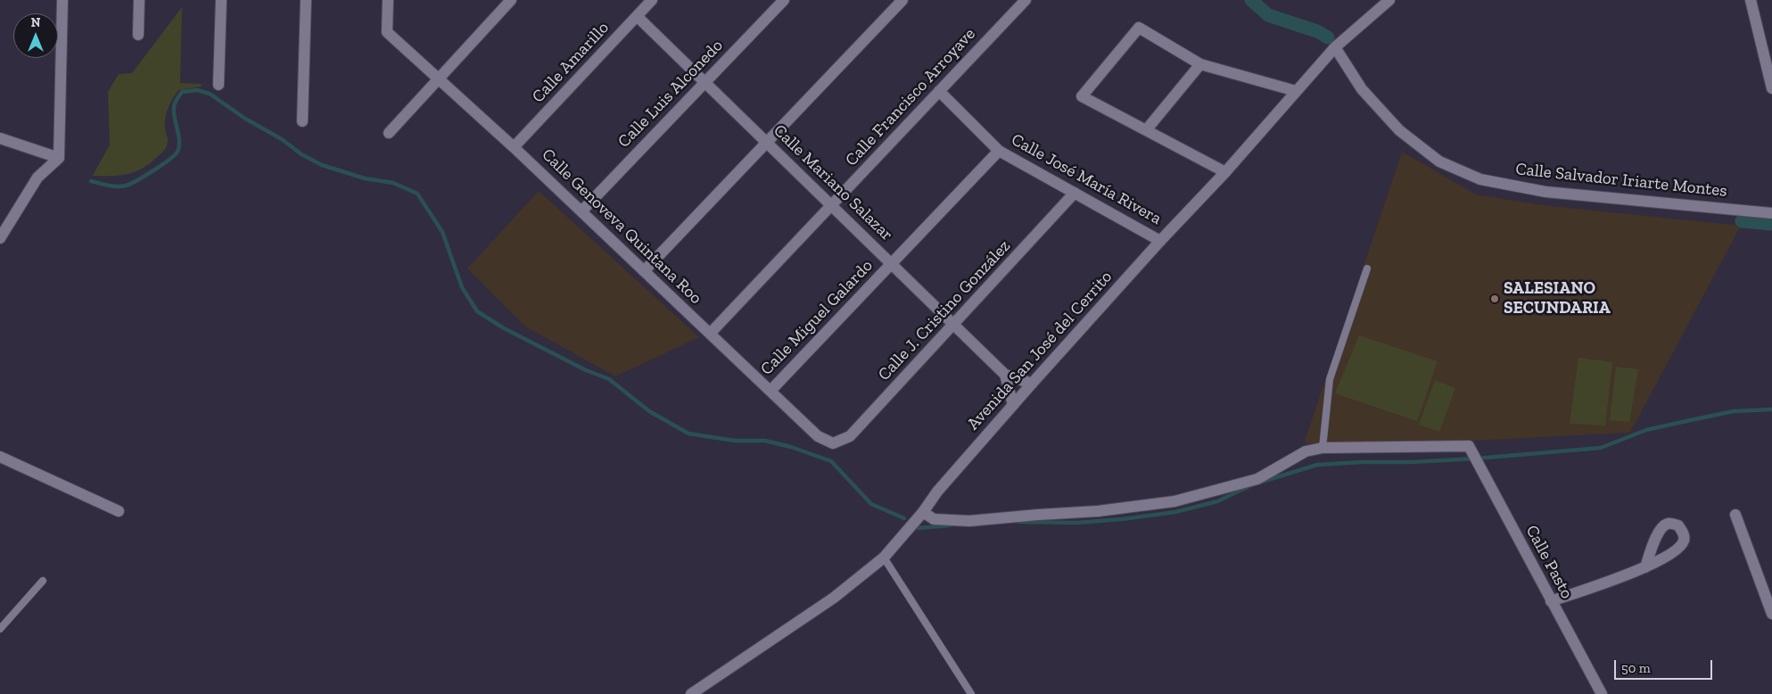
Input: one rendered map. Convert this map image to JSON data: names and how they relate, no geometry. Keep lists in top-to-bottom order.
{
  "streets": {
    "street": [
      "Calle Amarillo",
      "Calle Luis Alconedo",
      "Calle Francisco Arroyave",
      "Calle José María Rivera",
      "Calle Salvador Iriarte Montes",
      "Calle Mariano Salazar",
      "Calle Genoveva Quintana Roo",
      "Calle J. Cristino González",
      "Calle Miguel Galardo",
      "Avenida San José del Cerrito",
      "Calle Pasto"
    ]
  },
  "crossings": [
    ["Calle Amarillo", "Calle Mariano Salazar"],
    ["Calle Amarillo", "Calle Genoveva Quintana Roo"],
    ["Calle Luis Alconedo", "Calle Mariano Salazar"],
    ["Calle Luis Alconedo", "Calle Genoveva Quintana Roo"],
    ["Calle Francisco Arroyave", "Calle José María Rivera"],
    ["Calle Francisco Arroyave", "Calle Mariano Salazar"],
    ["Calle Francisco Arroyave", "Calle Genoveva Quintana Roo"],
    ["Calle José María Rivera", "Calle J. Cristino González"],
    ["Calle José María Rivera", "Calle Miguel Galardo"],
    ["Calle José María Rivera", "Avenida San José del Cerrito"],
    ["Calle Salvador Iriarte Montes", "Avenida San José del Cerrito"],
    ["Calle Mariano Salazar", "Calle J. Cristino González"],
    ["Calle Mariano Salazar", "Calle Miguel Galardo"],
    ["Calle Mariano Salazar", "Avenida San José del Cerrito"],
    ["Calle Genoveva Quintana Roo", "Calle J. Cristino González"],
    ["Calle Genoveva Quintana Roo", "Calle Miguel Galardo"]
  ],
  "places": ["SALESIANO SECUNDARIA"],
  "scale_bar": "50 m",
  "north": "top"
}
